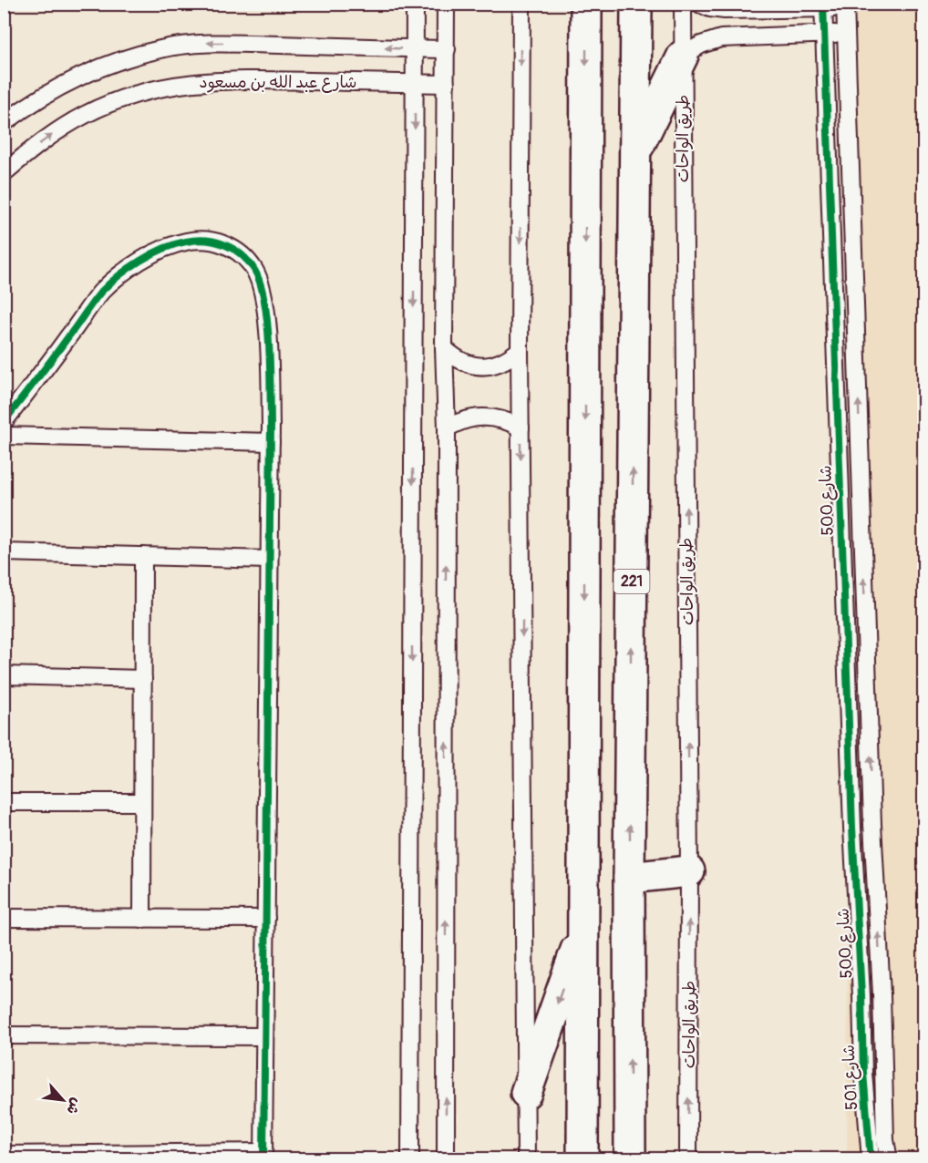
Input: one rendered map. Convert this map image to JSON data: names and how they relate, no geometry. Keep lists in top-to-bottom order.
{
  "streets": {
    "highway": ["221"],
    "street": [
      "شارع عبد الله بن مسعود",
      "طريق الواحات",
      "شارع 500",
      "شارع 501"
    ]
  },
  "crossings": [
    ["شارع 500", "شارع 501"]
  ],
  "one_way": ["طريق الواحات"],
  "north": "bottom right"
}
